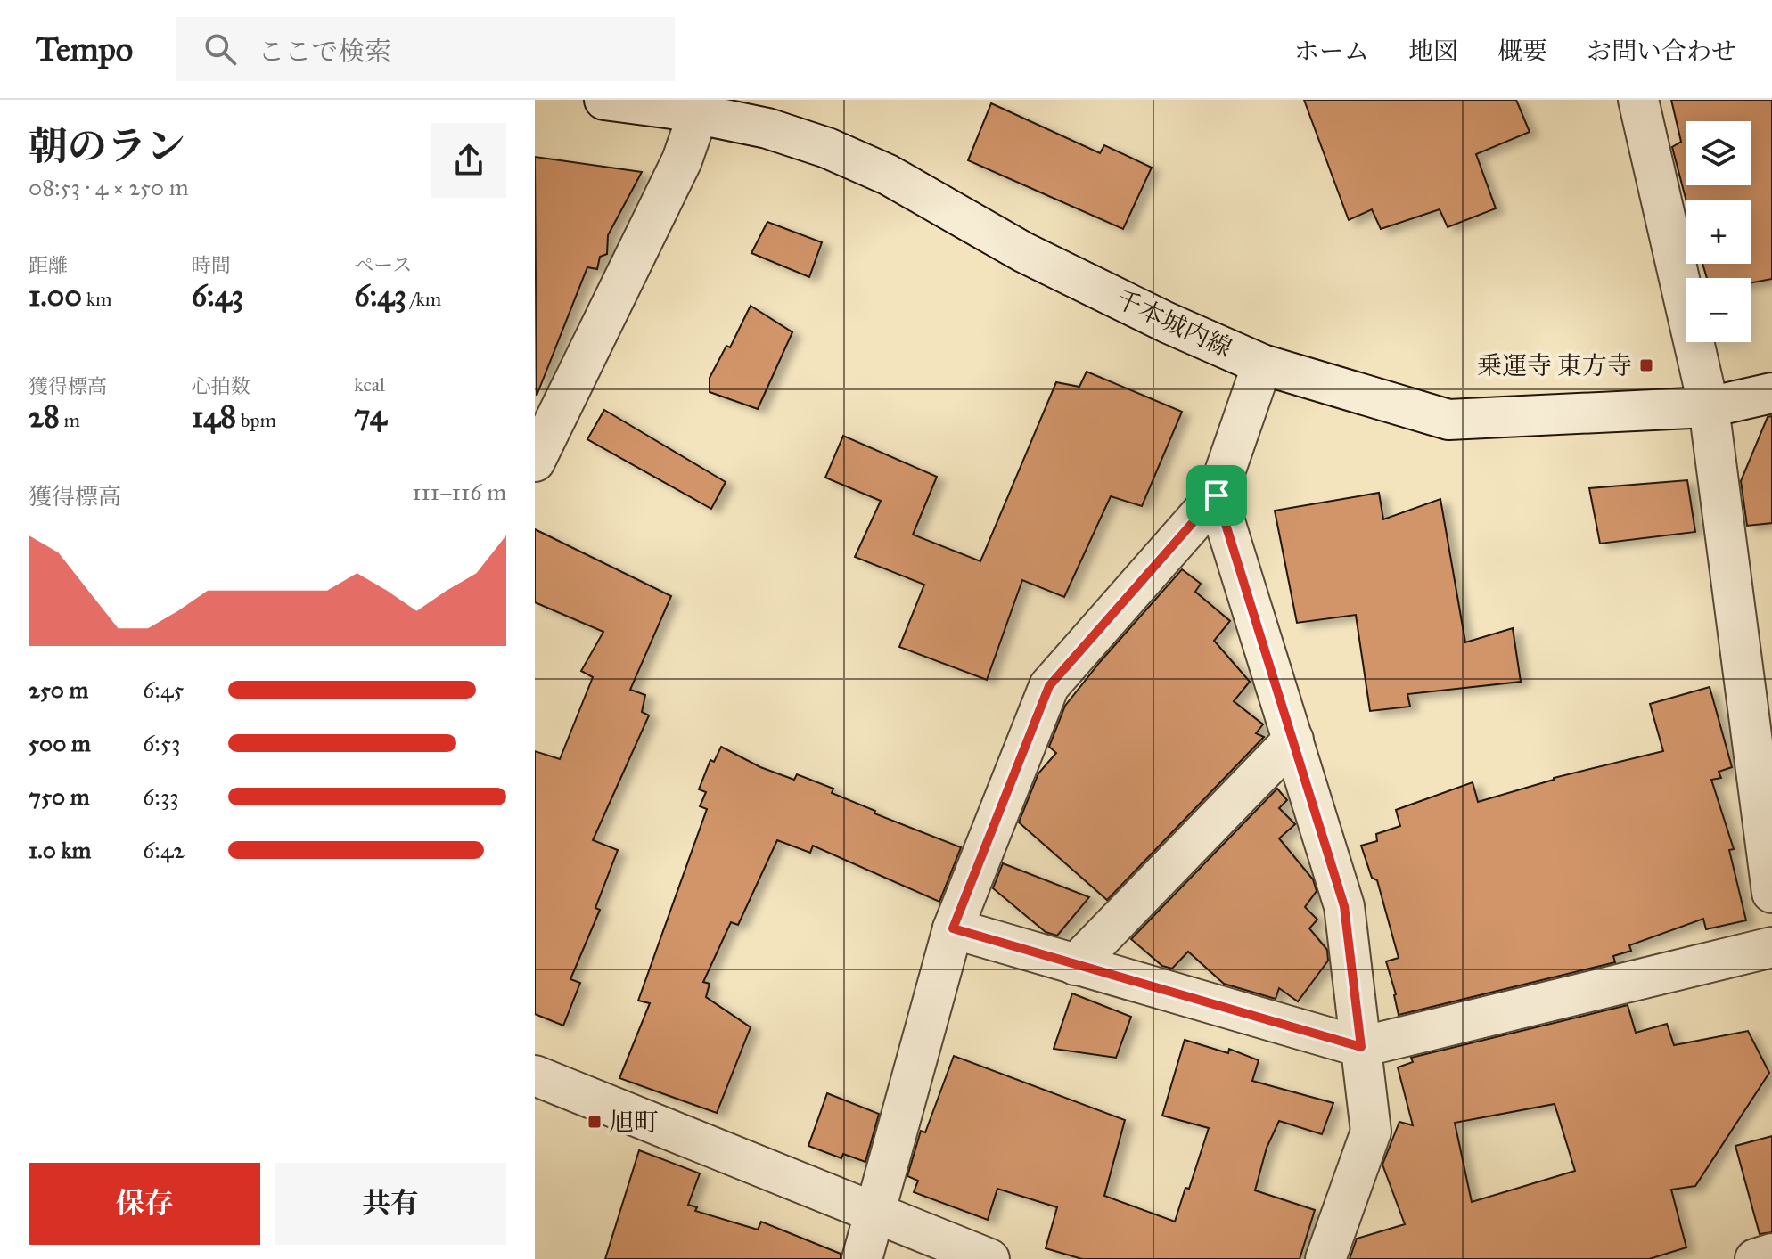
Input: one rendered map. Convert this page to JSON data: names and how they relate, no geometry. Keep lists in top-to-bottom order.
{
  "streets": {
    "street": ["千本城内線"]
  },
  "places": {
    "transit": ["乗運寺 東方寺", "旭町"]
  },
  "page": {
    "header": "Tempo",
    "search": "ここで検索",
    "nav": [
      "ホーム",
      "地図",
      "概要",
      "お問い合わせ"
    ],
    "heading": ["朝のラン", "08:53 · 4 × 250 m"],
    "map_buttons": ["+", "−"],
    "stats": [
      ["距離", "1.00 km"],
      ["時間", "6:43"],
      ["ペース", "6:43 /km"],
      ["獲得標高", "28 m"],
      ["心拍数", "148 bpm"],
      ["kcal", "74"]
    ],
    "chart": ["獲得標高", "111–116 m"],
    "list": [
      {
        "name": "250 m",
        "note": "6:45"
      },
      {
        "name": "500 m",
        "note": "6:53"
      },
      {
        "name": "750 m",
        "note": "6:33"
      },
      {
        "name": "1.0 km",
        "note": "6:42"
      }
    ],
    "buttons": ["保存", "共有"]
  }
}
